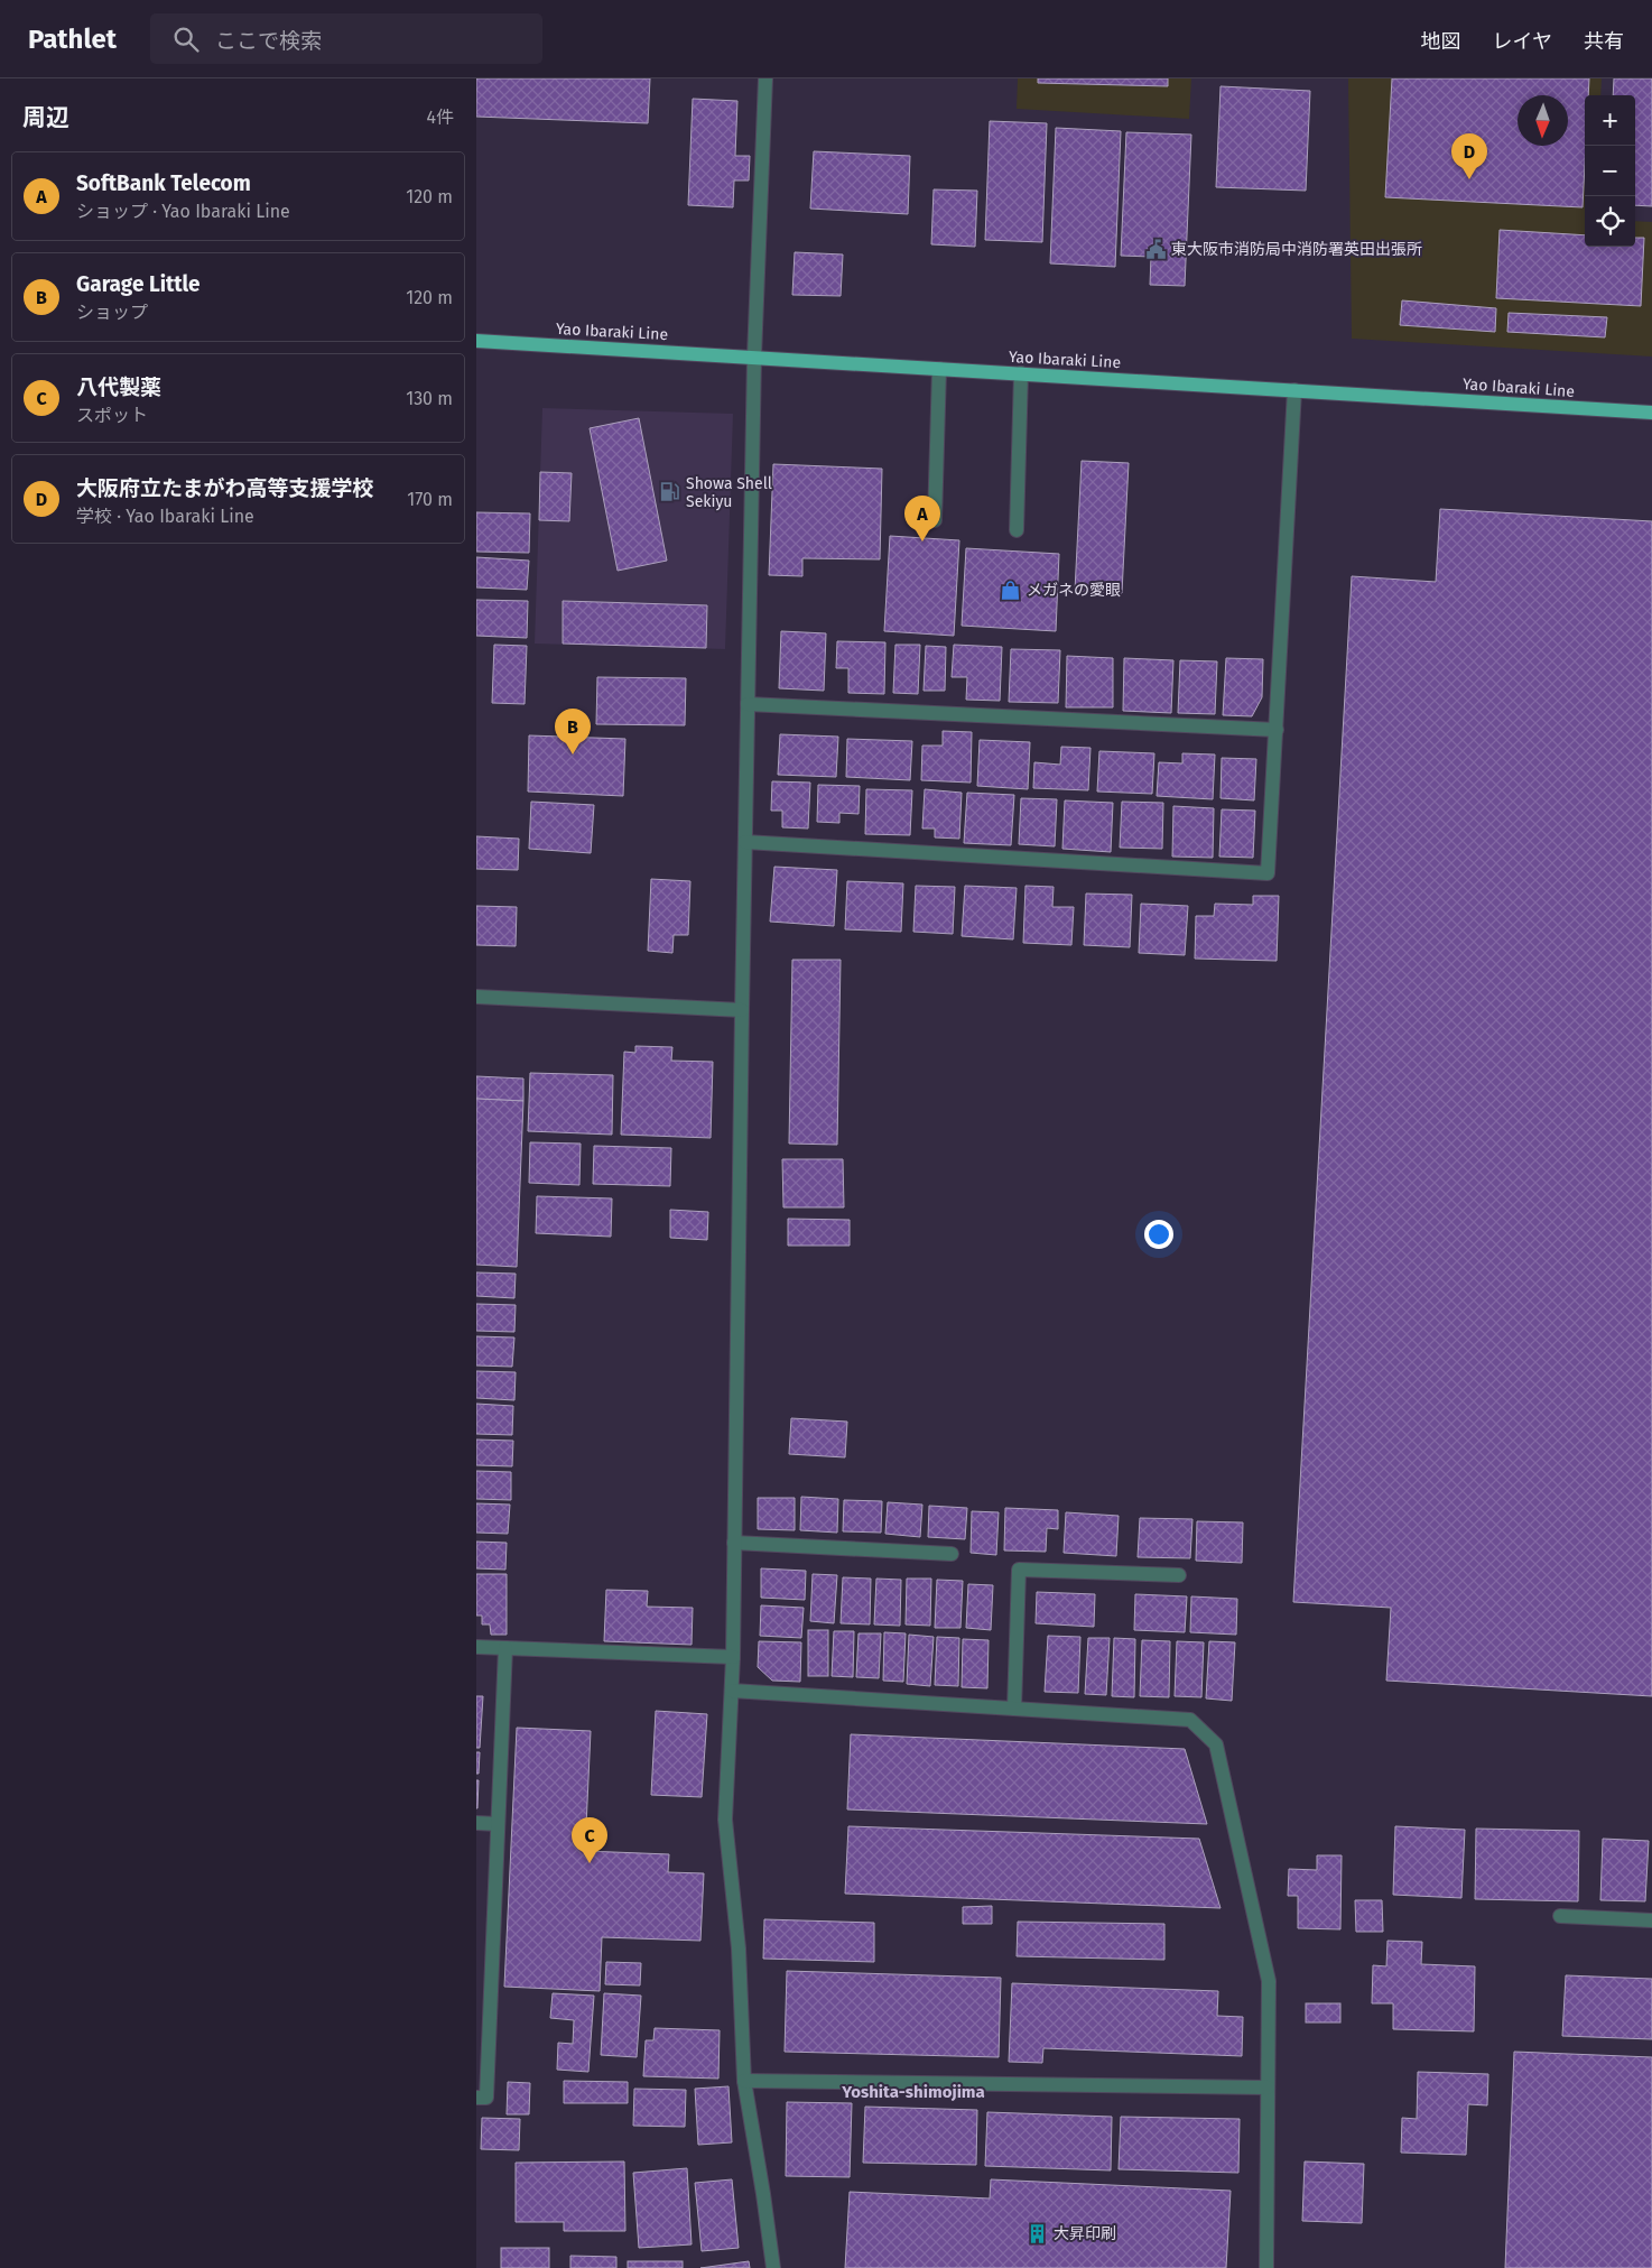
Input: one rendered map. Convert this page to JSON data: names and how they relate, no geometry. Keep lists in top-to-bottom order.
{
  "streets": {
    "main road": ["Yao Ibaraki Line"]
  },
  "districts": ["Yoshita-shimojima"],
  "places": {
    "public building": ["東大阪市消防局中消防署英田出張所"],
    "fuel station": ["Showa Shell Sekiyu"],
    "shop": ["メガネの愛眼"],
    "building": ["大昇印刷"]
  },
  "north": "bottom",
  "page": {
    "header": "Pathlet",
    "search": "ここで検索",
    "nav": ["地図", "レイヤ", "共有"],
    "heading": ["周辺", "4件"],
    "map_buttons": ["+", "−"],
    "pins": [
      "D",
      "A",
      "B",
      "C"
    ],
    "list": [
      {
        "mark": "A",
        "name": "SoftBank Telecom",
        "note": "ショップ · Yao Ibaraki Line",
        "value": "120 m"
      },
      {
        "mark": "B",
        "name": "Garage Little",
        "note": "ショップ",
        "value": "120 m"
      },
      {
        "mark": "C",
        "name": "八代製薬",
        "note": "スポット",
        "value": "130 m"
      },
      {
        "mark": "D",
        "name": "大阪府立たまがわ高等支援学校",
        "note": "学校 · Yao Ibaraki Line",
        "value": "170 m"
      }
    ]
  }
}
